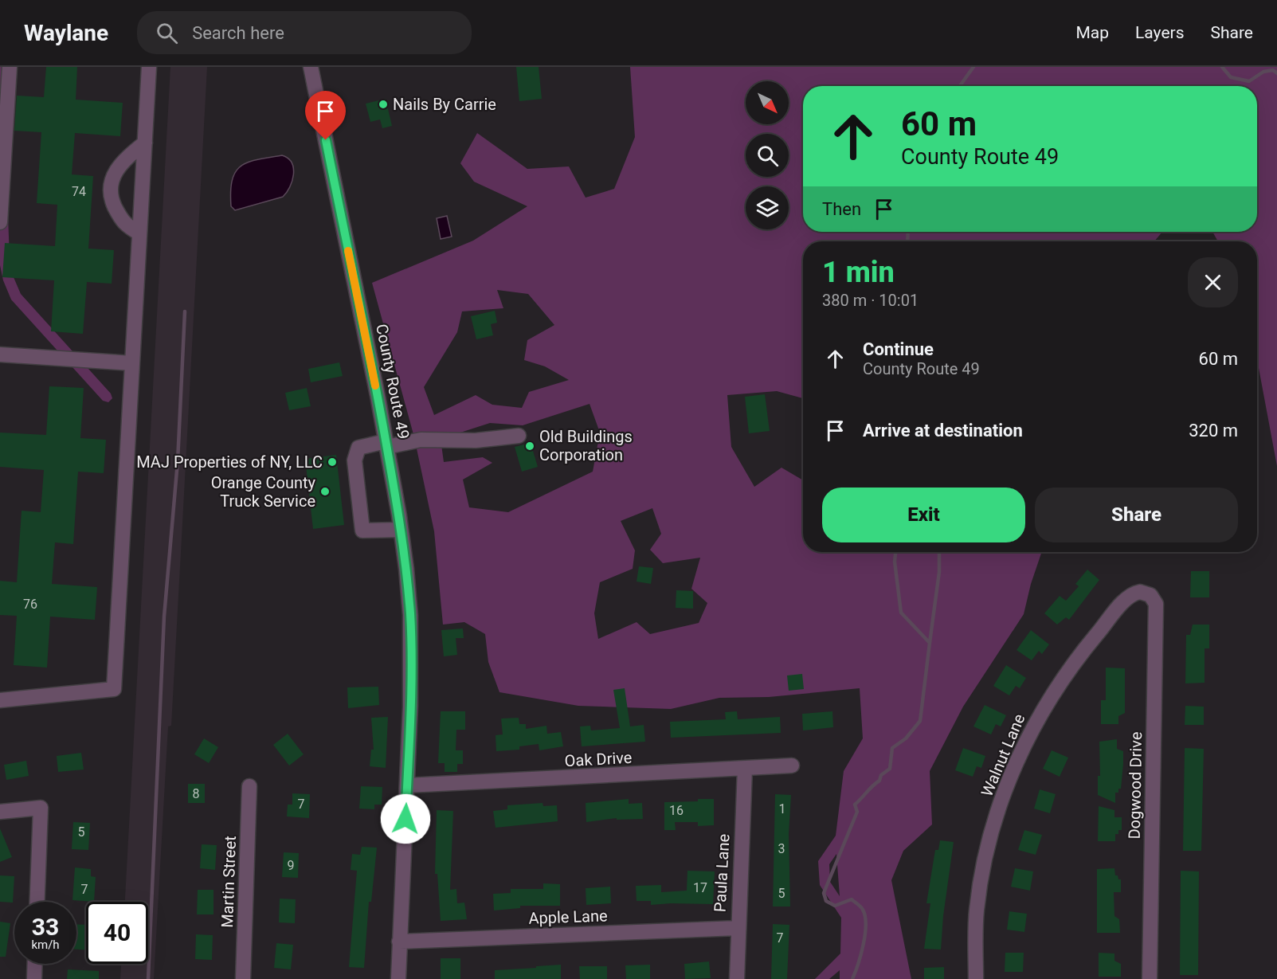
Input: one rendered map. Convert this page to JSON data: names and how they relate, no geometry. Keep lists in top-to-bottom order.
{
  "streets": {
    "street": [
      "County Route 49",
      "Walnut Lane",
      "Oak Drive",
      "Dogwood Drive",
      "Paula Lane",
      "Martin Street",
      "Apple Lane"
    ]
  },
  "crossings": [
    ["County Route 49", "Oak Drive"],
    ["County Route 49", "Apple Lane"],
    ["Walnut Lane", "Dogwood Drive"],
    ["Oak Drive", "Paula Lane"],
    ["Paula Lane", "Apple Lane"]
  ],
  "places": [
    "Nails By Carrie",
    "Old Buildings Corporation",
    "MAJ Properties of NY, LLC",
    "Orange County Truck Service"
  ],
  "house_numbers": [
    "74",
    "76",
    "8",
    "7",
    "1",
    "16",
    "5",
    "3",
    "9",
    "17",
    "7",
    "5",
    "7"
  ],
  "north": "bottom right",
  "page": {
    "header": "Waylane",
    "search": "Search here",
    "nav": ["Map", "Layers", "Share"],
    "turn": ["60 m", "County Route 49"],
    "then": "Then",
    "heading": ["1 min", "380 m · 10:01"],
    "list": [
      {
        "name": "Continue",
        "note": "County Route 49",
        "value": "60 m"
      },
      {
        "name": "Arrive at destination",
        "value": "320 m"
      }
    ],
    "buttons": ["Exit", "Share"],
    "speed": "33 km/h",
    "limit": "40"
  }
}
